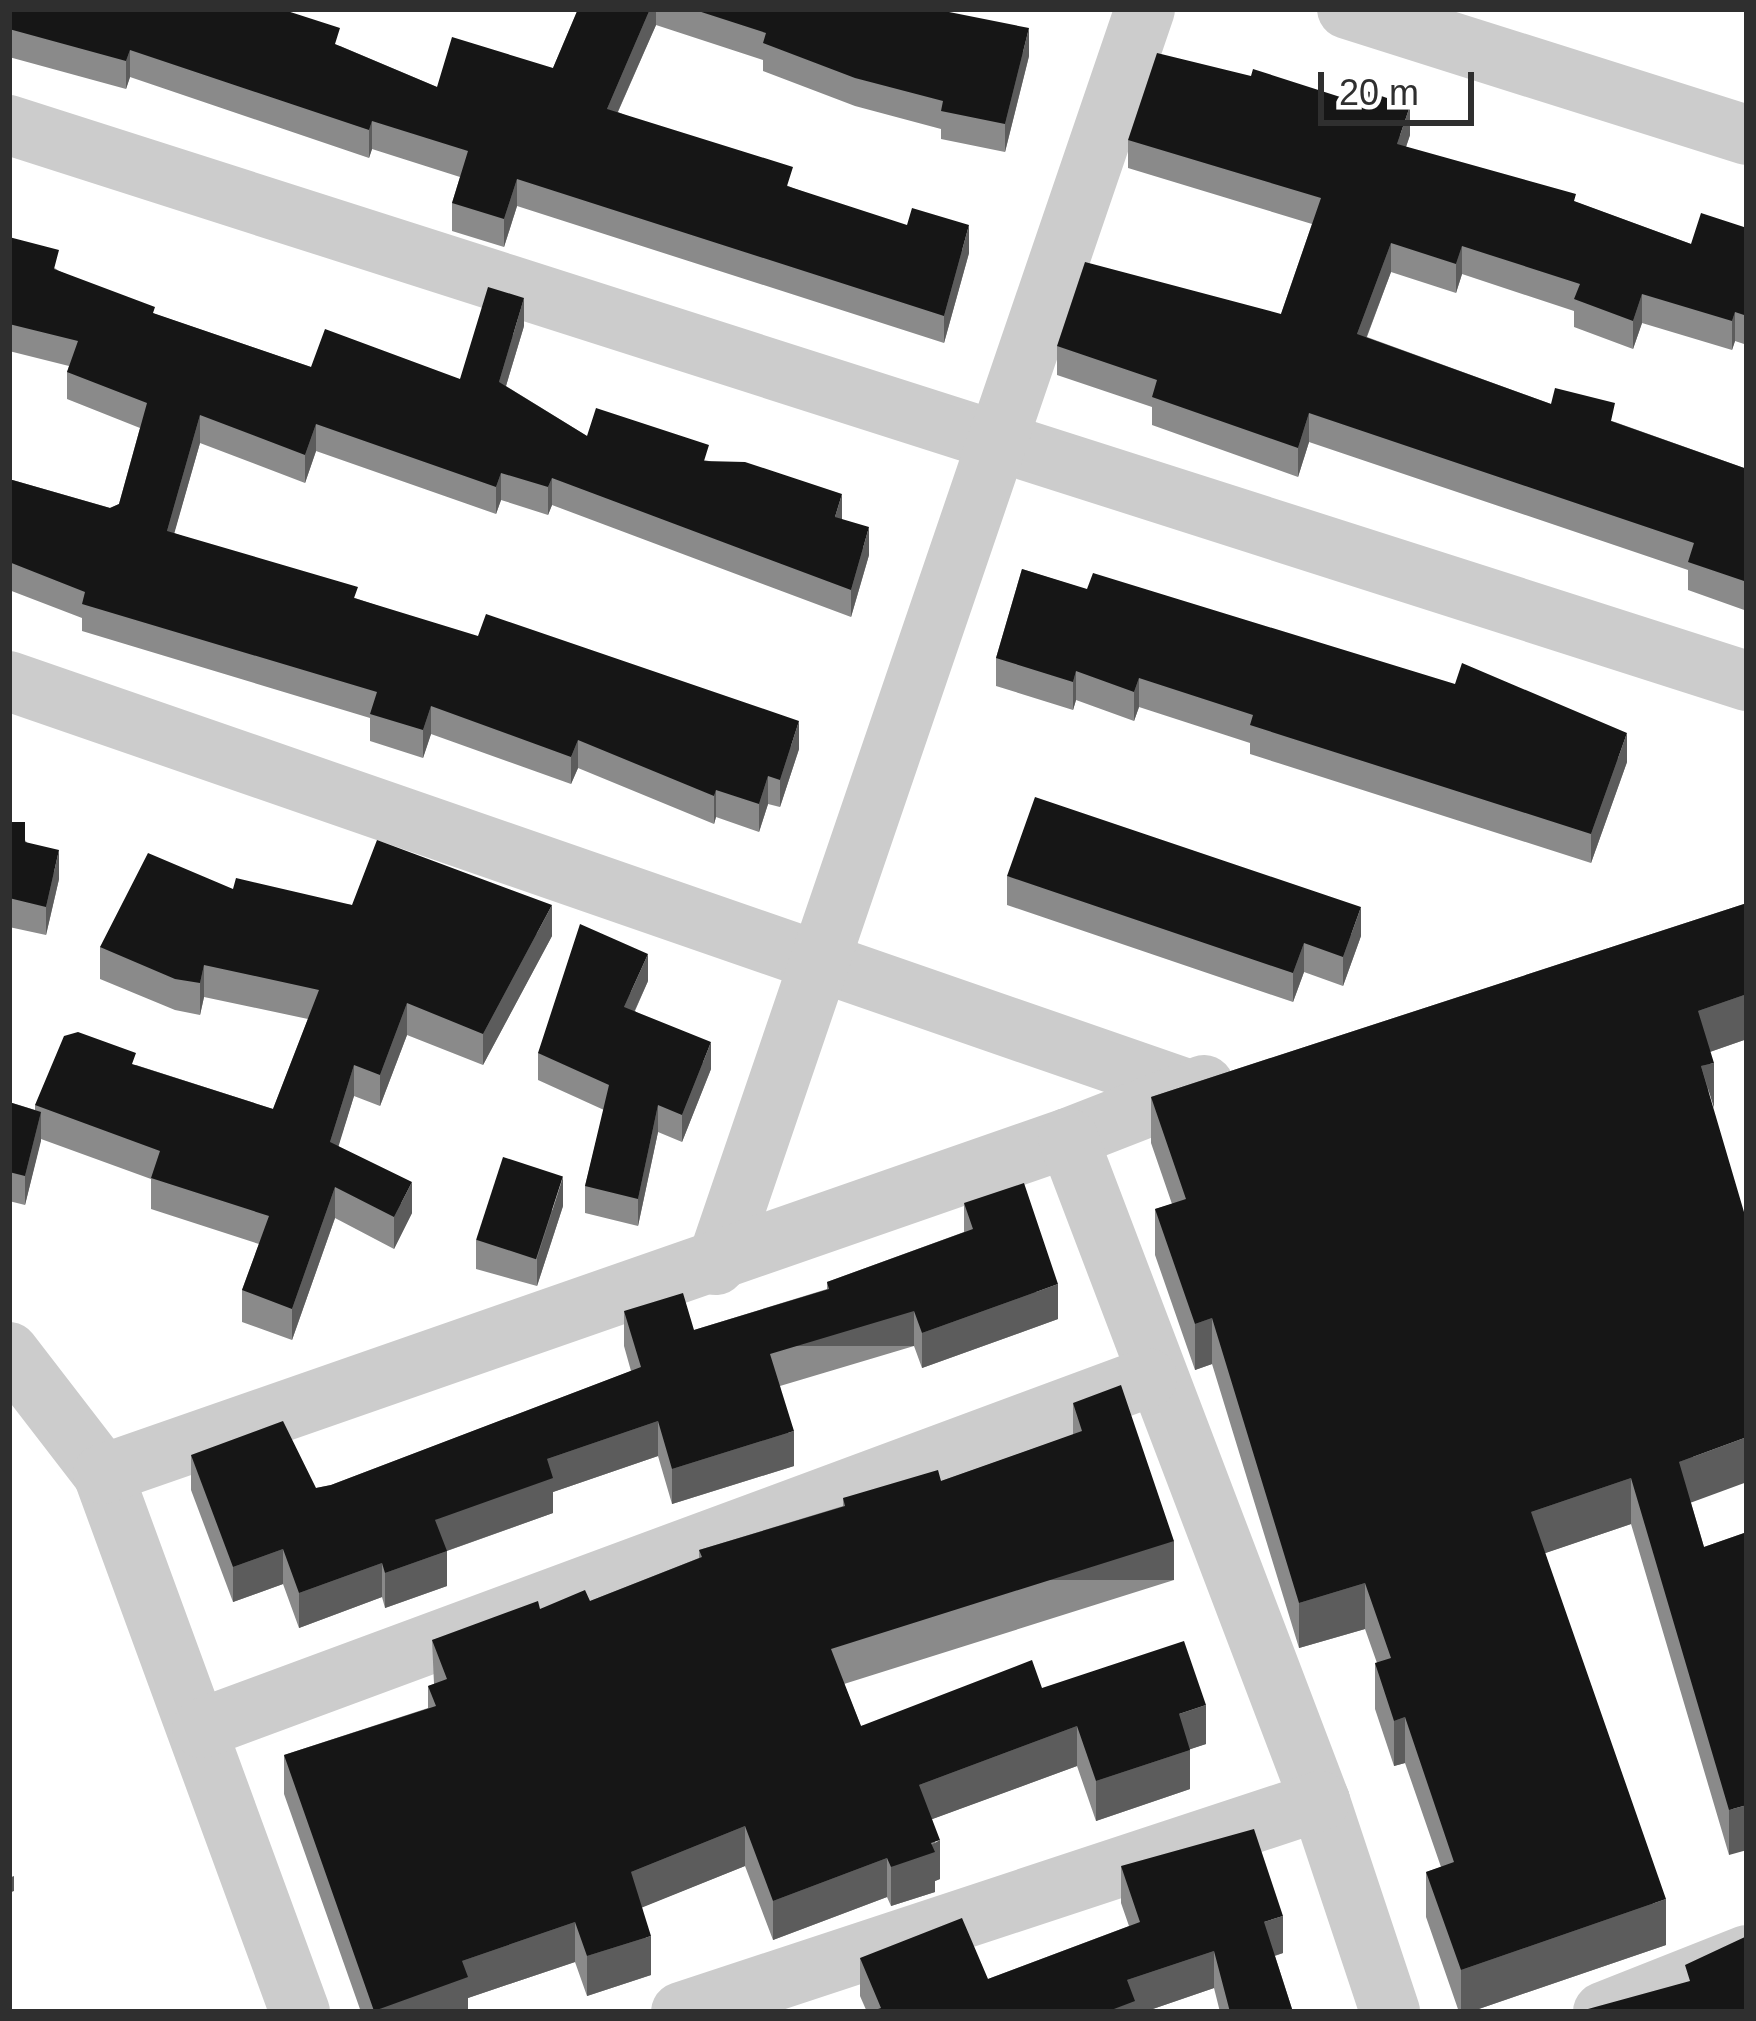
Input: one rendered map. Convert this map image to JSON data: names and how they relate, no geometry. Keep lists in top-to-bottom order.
{
  "scale_bar": "20 m"
}
